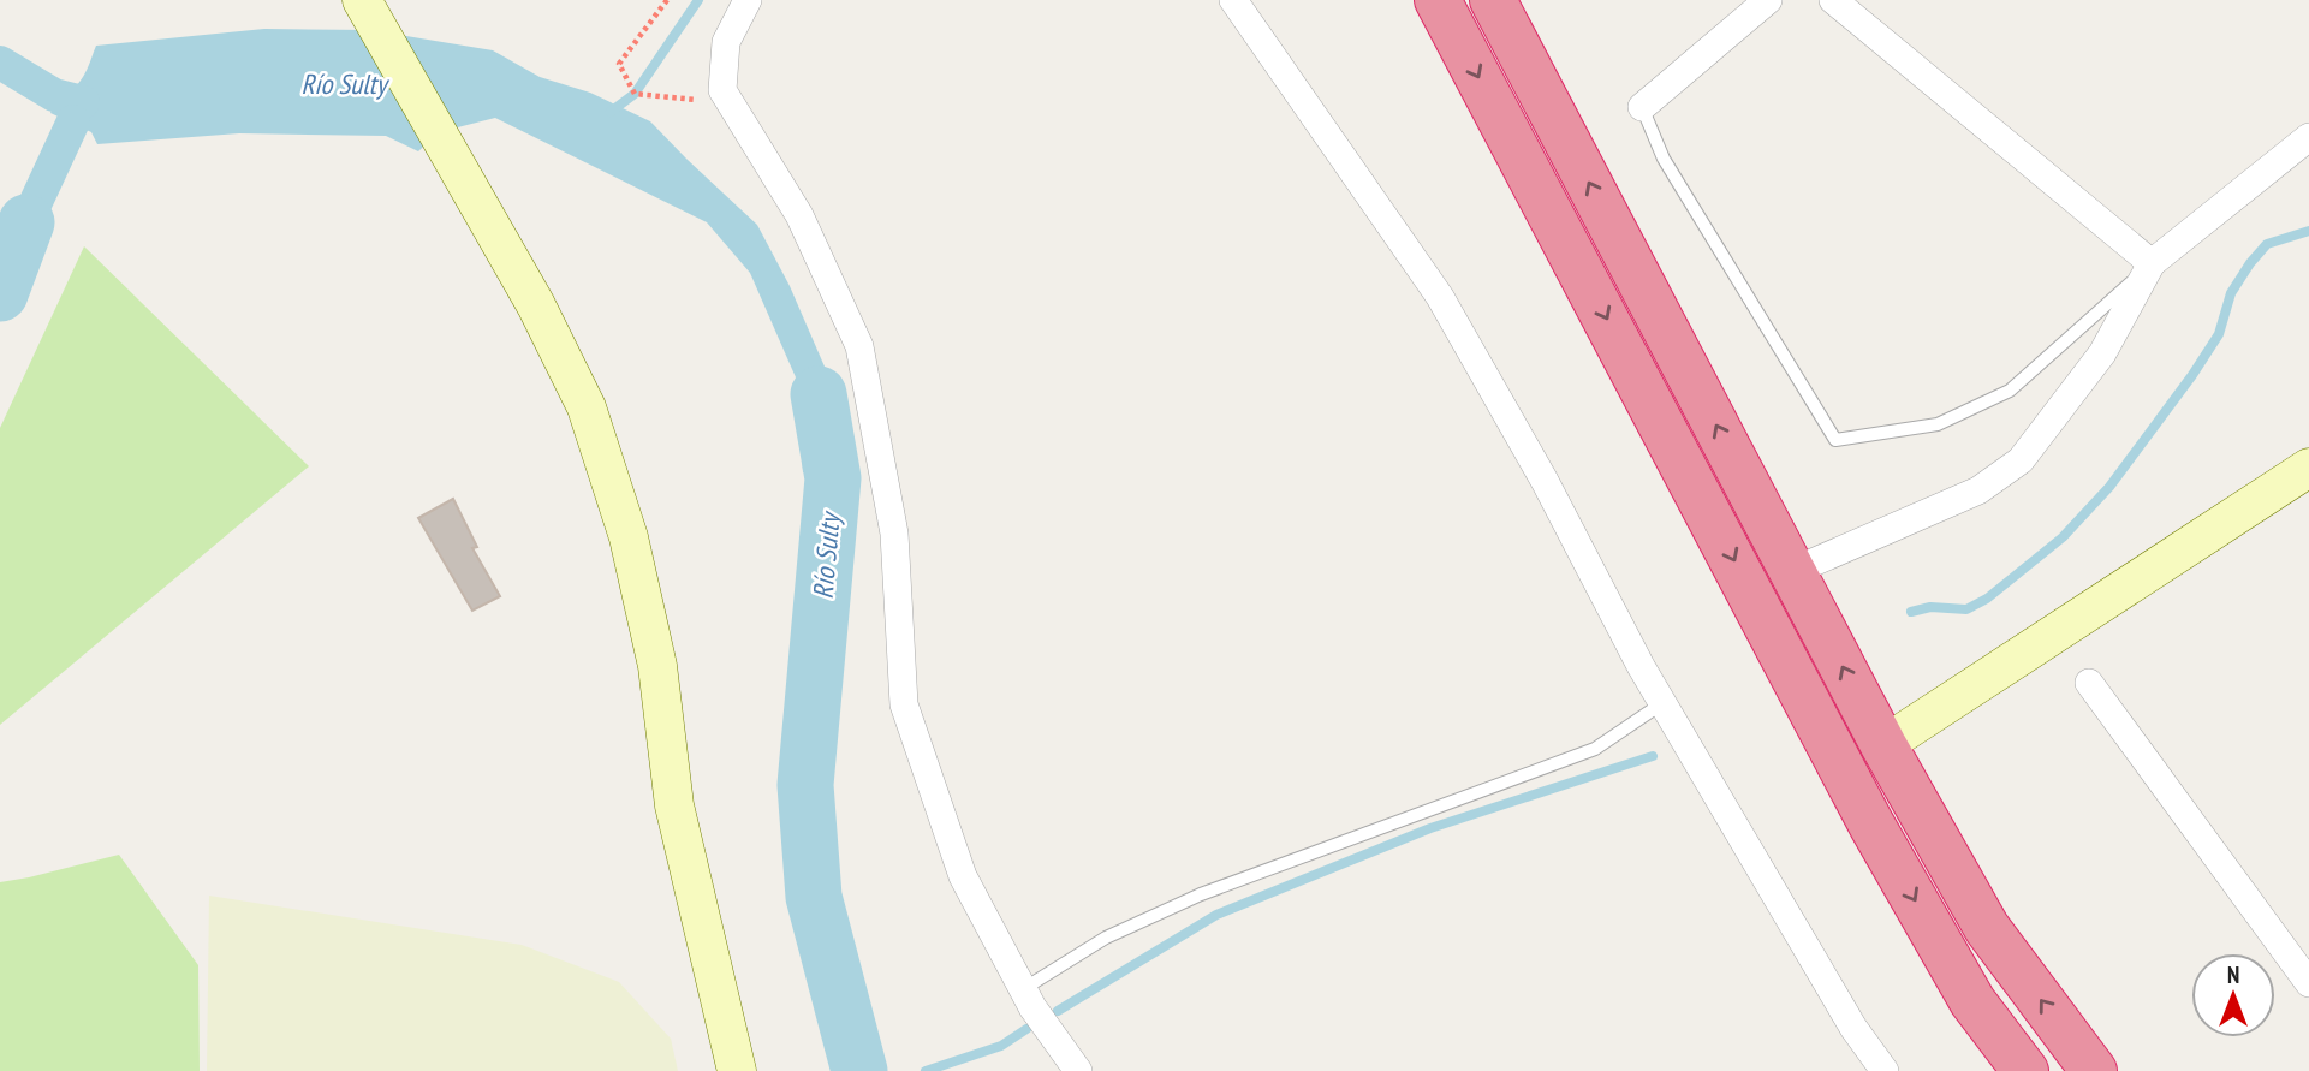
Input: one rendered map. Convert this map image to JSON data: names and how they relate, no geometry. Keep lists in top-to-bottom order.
{
  "water": ["Río Sulty"],
  "north": "top"
}
